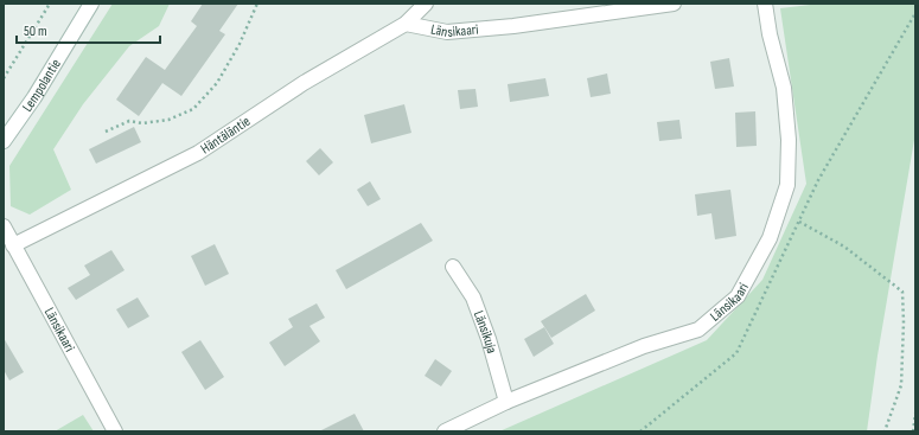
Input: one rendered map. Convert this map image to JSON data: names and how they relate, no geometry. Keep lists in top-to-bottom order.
{
  "streets": {
    "street": [
      "Länsikaari",
      "Lempolantie",
      "Häntäläntie",
      "Länsikuja"
    ]
  },
  "crossings": [
    ["Länsikaari", "Häntäläntie"],
    ["Länsikaari", "Länsikuja"]
  ],
  "scale_bar": "50 m"
}
